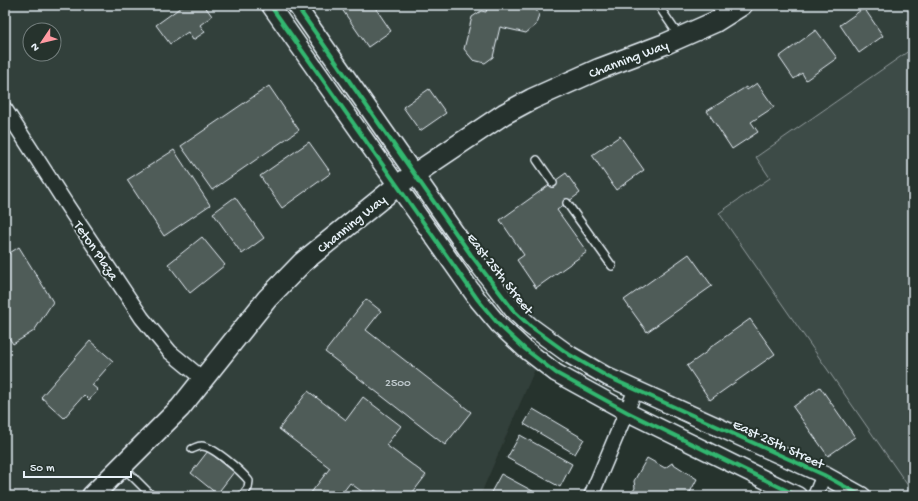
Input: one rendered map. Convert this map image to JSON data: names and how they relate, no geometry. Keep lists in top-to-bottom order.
{
  "streets": {
    "main road": ["Channing Way"],
    "street": ["Teton Plaza", "East 25th Street"]
  },
  "crossings": [
    ["Channing Way", "Teton Plaza"],
    ["Channing Way", "East 25th Street"]
  ],
  "house_numbers": ["2500"],
  "scale_bar": "50 m",
  "north": "bottom left"
}
